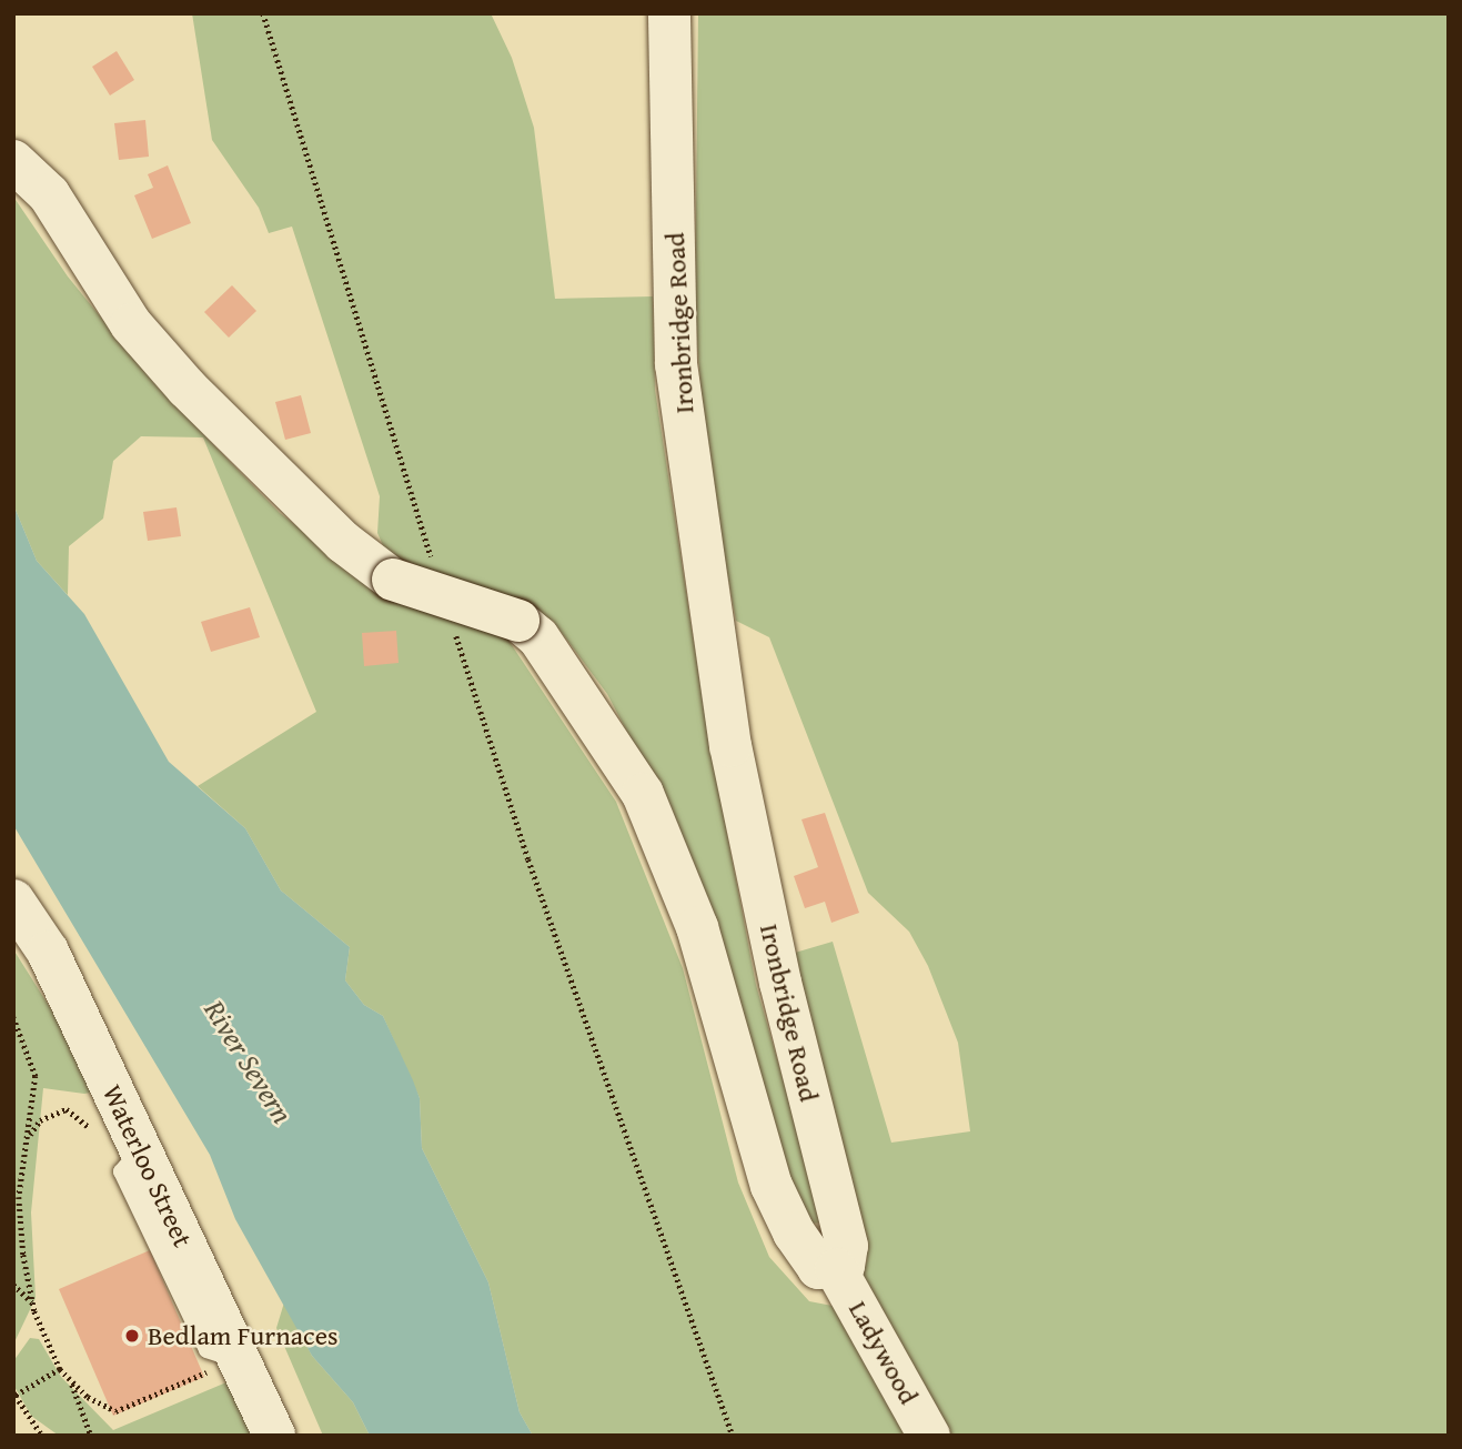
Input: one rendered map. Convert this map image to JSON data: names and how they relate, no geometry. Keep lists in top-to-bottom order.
{
  "streets": {
    "main road": ["Ironbridge Road", "Waterloo Street", "Ladywood"]
  },
  "crossings": [
    ["Ironbridge Road", "Ladywood"]
  ],
  "water": ["River Severn"],
  "places": ["Bedlam Furnaces"]
}
